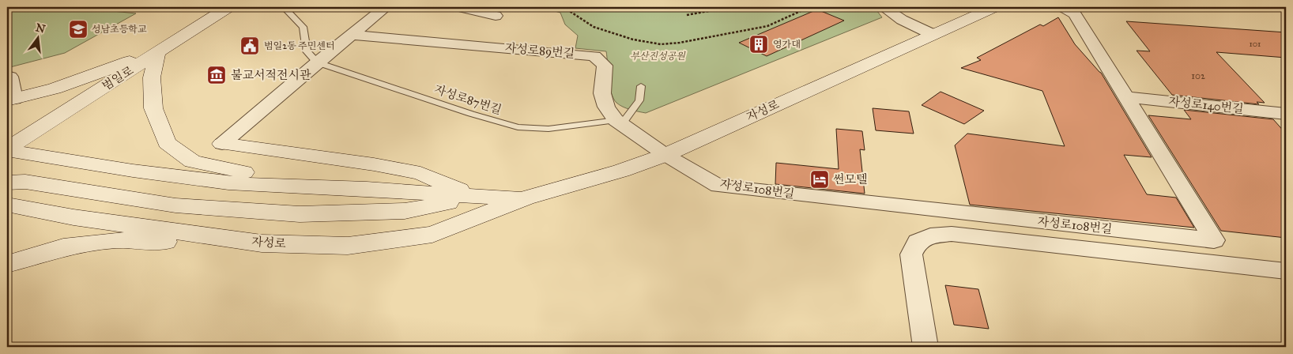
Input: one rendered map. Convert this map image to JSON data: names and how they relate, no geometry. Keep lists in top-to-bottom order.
{
  "streets": {
    "main road": ["범일로", "자성로"],
    "street": ["자성로89번길", "자성로140번길", "자성로108번길"],
    "lane": ["자성로87번길"]
  },
  "crossings": [
    ["자성로89번길", "자성로87번길"],
    ["자성로89번길", "자성로"],
    ["자성로89번길", "자성로108번길"],
    ["범일로", "자성로"],
    ["자성로140번길", "자성로108번길"],
    ["자성로", "자성로108번길"]
  ],
  "parks": ["부산진성공원"],
  "places": {
    "school or university": ["성남초등학교"],
    "building": ["영가대"],
    "public building": ["범일2동 주민센터"],
    "museum": ["불교서적전시관"],
    "hotel": ["썬모텔"]
  },
  "house_numbers": ["101", "102"],
  "north": "top"
}
